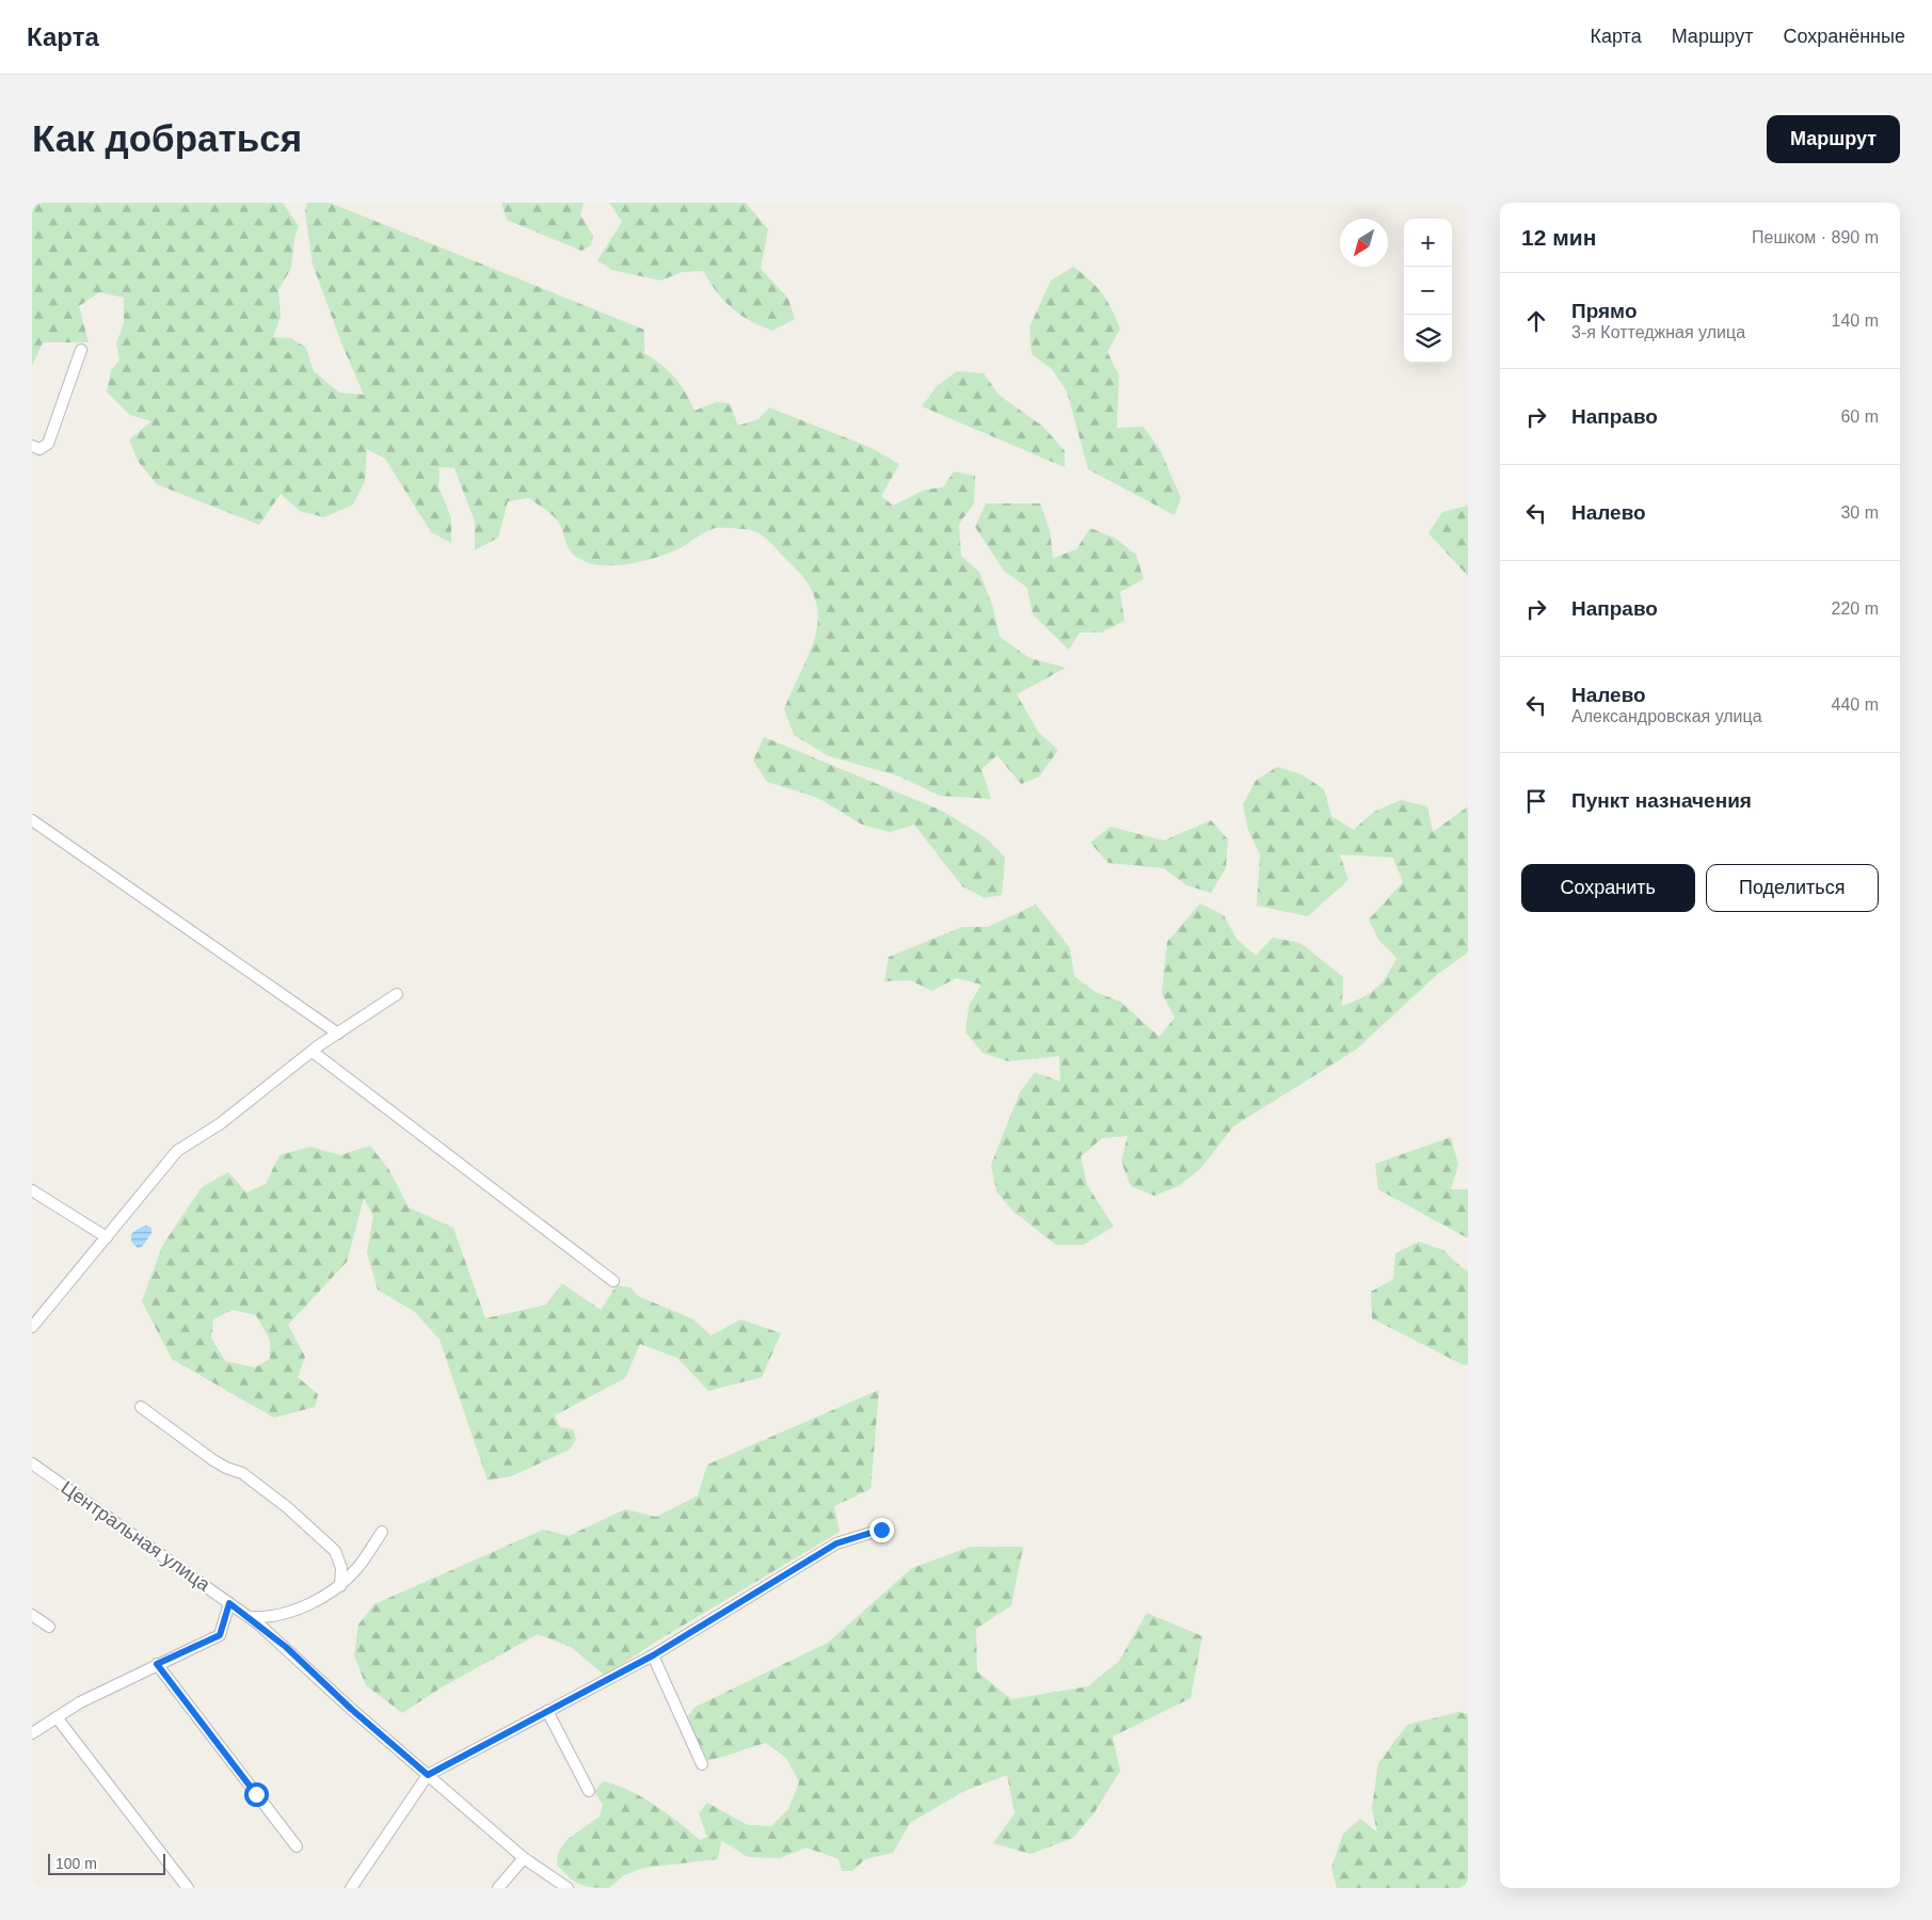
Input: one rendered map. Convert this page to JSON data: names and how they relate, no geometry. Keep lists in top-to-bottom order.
{
  "streets": {
    "street": ["Центральная улица"]
  },
  "scale_bar": "100 m",
  "north": "bottom left",
  "page": {
    "header": "Карта",
    "nav": ["Карта", "Маршрут", "Сохранённые"],
    "buttons": [
      "Маршрут",
      ["Сохранить", "Поделиться"]
    ],
    "title": "Как добраться",
    "heading": ["12 мин", "Пешком · 890 m"],
    "map_buttons": ["+", "−"],
    "list": [
      ["Прямо", "3-я Коттеджная улица", "140 m"],
      ["Направо", "60 m"],
      ["Налево", "30 m"],
      ["Направо", "220 m"],
      ["Налево", "Александровская улица", "440 m"],
      "Пункт назначения"
    ],
    "scale": "100 m"
  }
}
